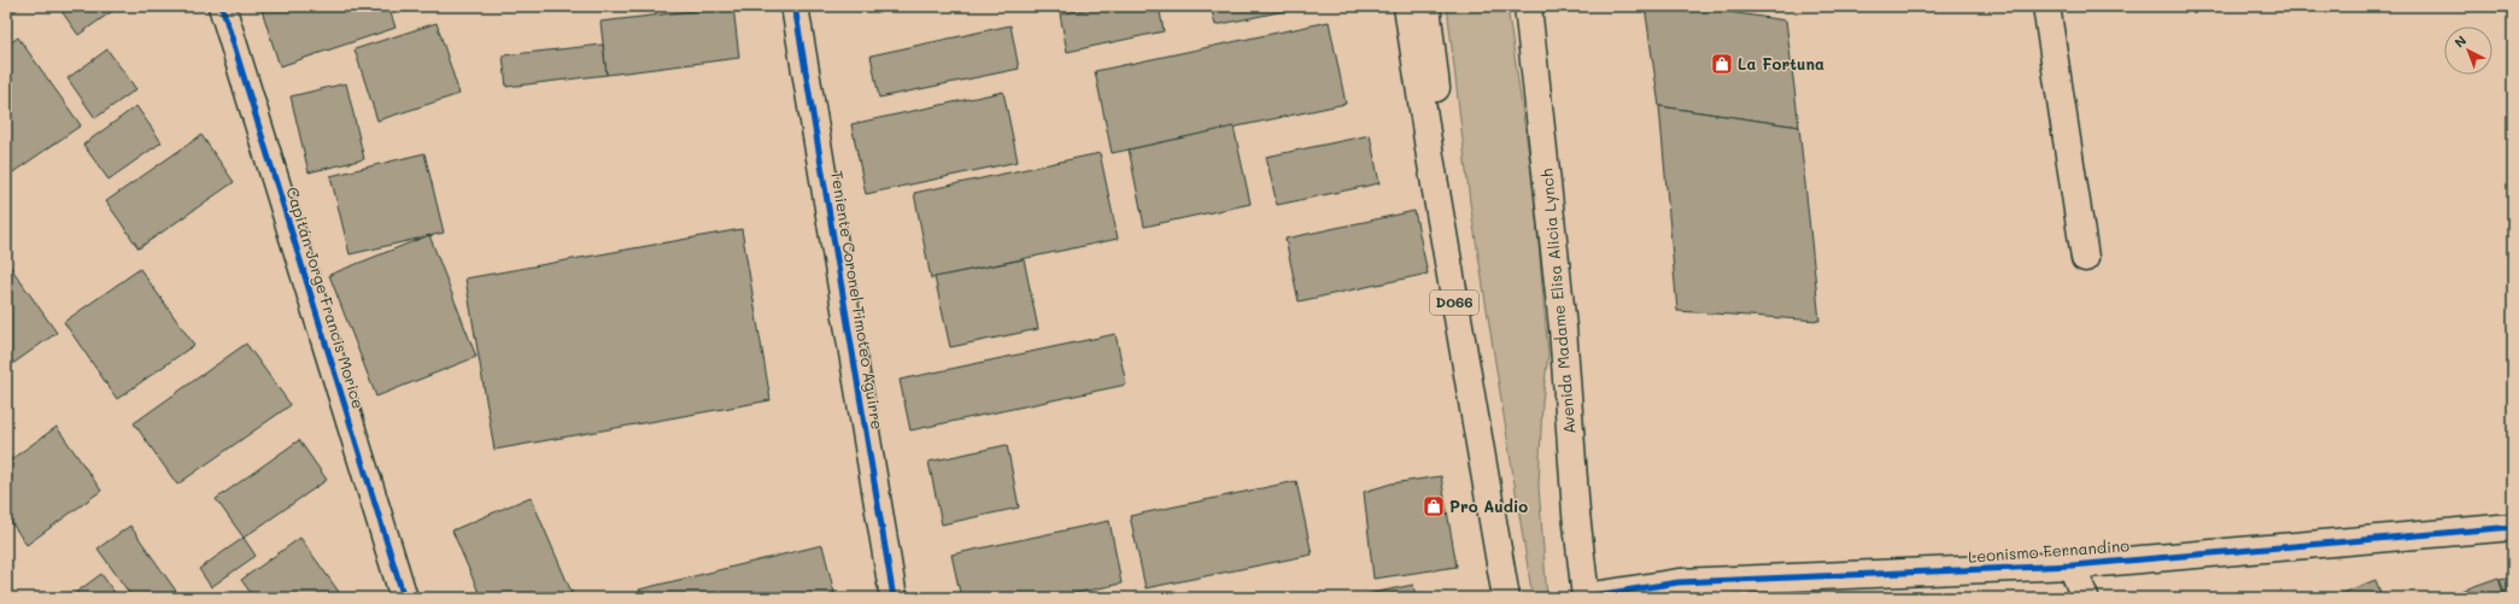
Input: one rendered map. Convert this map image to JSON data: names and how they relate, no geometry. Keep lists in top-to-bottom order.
{
  "streets": {
    "main road": [
      "Capitán Jorge Francis Morice",
      "Teniente Coronel Timoteo Aguirre",
      "Avenida Madame Elisa Alicia Lynch",
      "D066",
      "Leonismo Fernandino"
    ]
  },
  "crossings": [
    ["Avenida Madame Elisa Alicia Lynch", "Leonismo Fernandino"]
  ],
  "places": {
    "shop": ["La Fortuna", "Pro Audio"]
  },
  "north": "top left"
}
